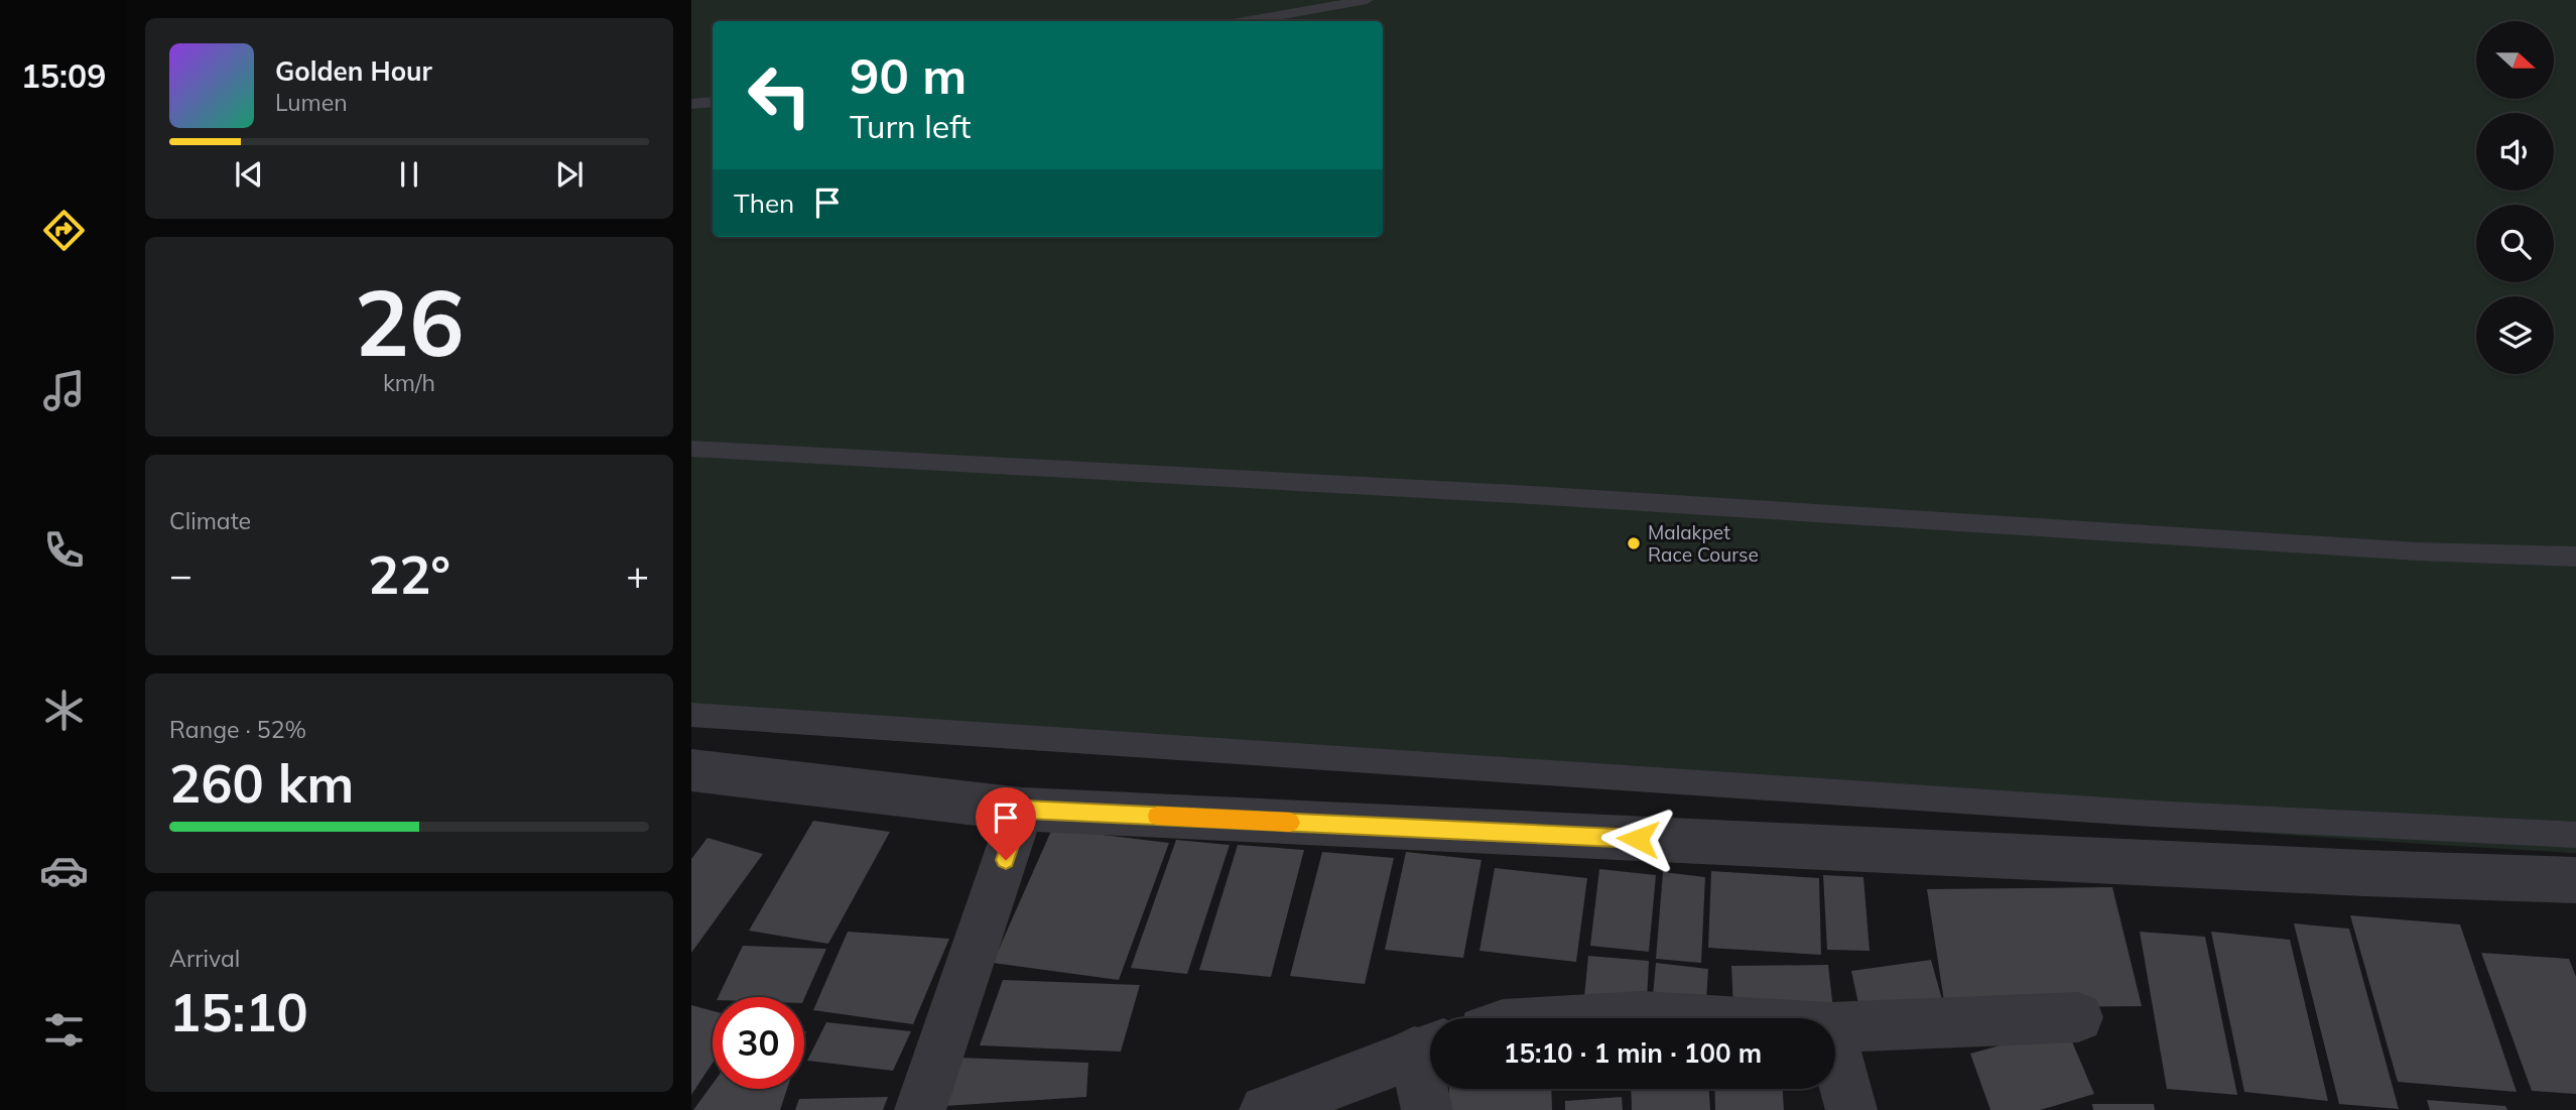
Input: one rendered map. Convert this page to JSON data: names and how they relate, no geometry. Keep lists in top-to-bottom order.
{
  "places": ["Malakpet Race Course"],
  "north": "right",
  "page": {
    "tabs": "15:09",
    "turn": ["90 m", "Turn left"],
    "song": ["Golden Hour", "Lumen"],
    "then": "Then",
    "tile": [
      ["26", "km/h"],
      "Climate",
      ["Range · 52%", "260 km"],
      ["Arrival", "15:10"]
    ],
    "heat": ["−", "22°", "+"],
    "limit": "30",
    "trip": "15:10 · 1 min · 100 m"
  }
}
